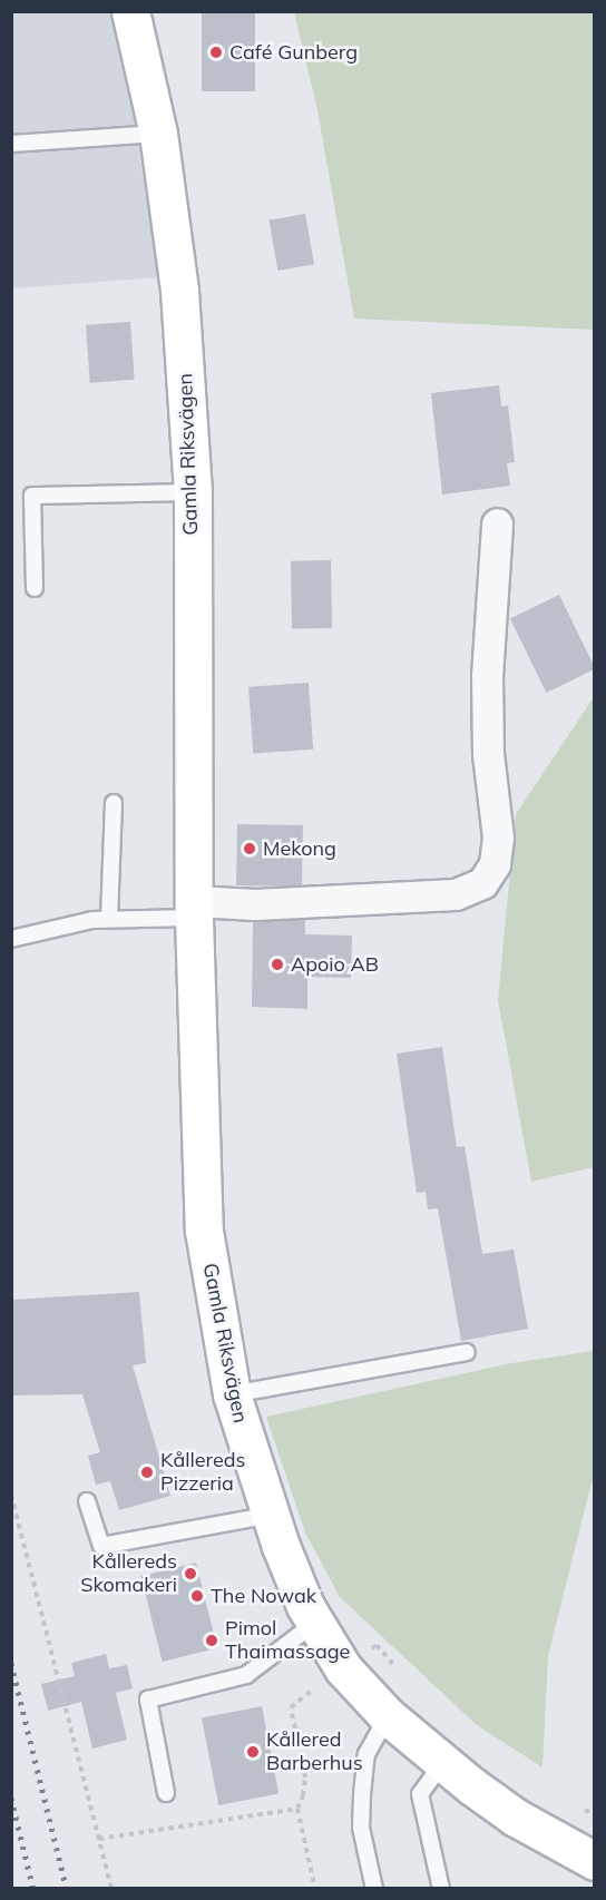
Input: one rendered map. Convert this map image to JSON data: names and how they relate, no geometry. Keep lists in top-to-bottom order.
{
  "streets": {
    "street": ["Gamla Riksvägen"]
  },
  "places": [
    "Café Gunberg",
    "Mekong",
    "Apoio AB",
    "Kållereds Pizzeria",
    "Kållereds Skomakeri",
    "The Nowak",
    "Pimol Thaimassage",
    "Kållered Barberhus"
  ]
}
